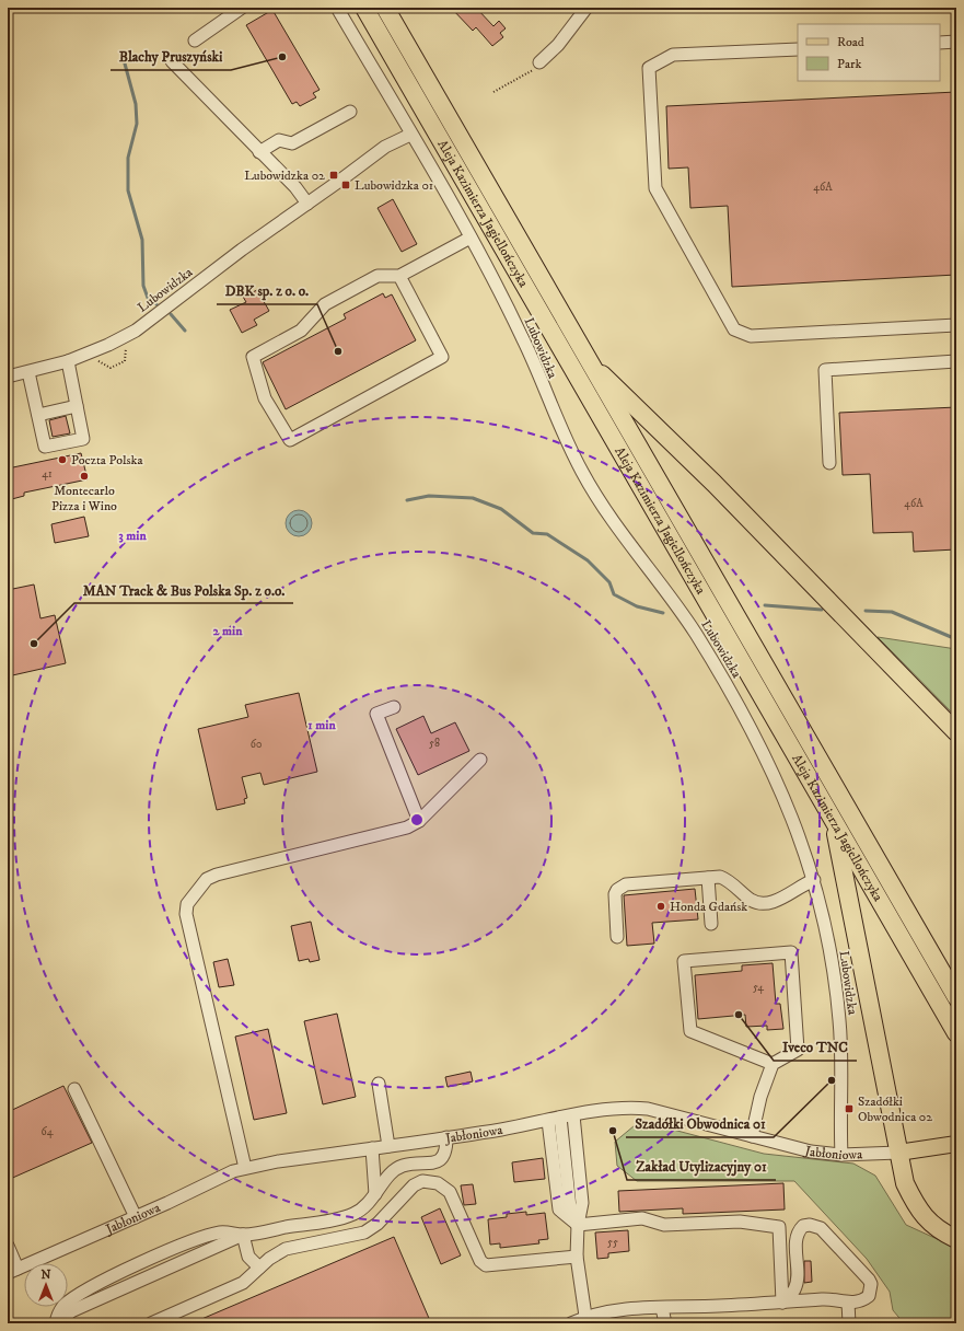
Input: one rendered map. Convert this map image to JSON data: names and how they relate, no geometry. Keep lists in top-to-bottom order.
{
  "streets": {
    "highway": ["Aleja Kazimierza Jagiellończyka"],
    "main road": ["Jabłoniowa"],
    "street": ["Lubowidzka"]
  },
  "crossings": [
    ["Lubowidzka", "Jabłoniowa"]
  ],
  "places": {
    "other": [
      "Blachy Pruszyński",
      "DBK sp. z o. o.",
      "Poczta Polska",
      "Montecarlo Pizza i Wino",
      "MAN Track & Bus Polska Sp. z o.o.",
      "Honda Gdańsk",
      "Iveco TNC",
      "Szadółki Obwodnica 01",
      "Zakład Utylizacyjny 01"
    ],
    "transit": ["Lubowidzka 02", "Lubowidzka 01", "Szadółki Obwodnica 02"]
  },
  "house_numbers": [
    "46A",
    "41",
    "46A",
    "58",
    "60",
    "54",
    "64",
    "55"
  ],
  "legend": ["Road", "Park"],
  "north": "top",
  "rings": ["3 min", "2 min", "1 min"]
}
